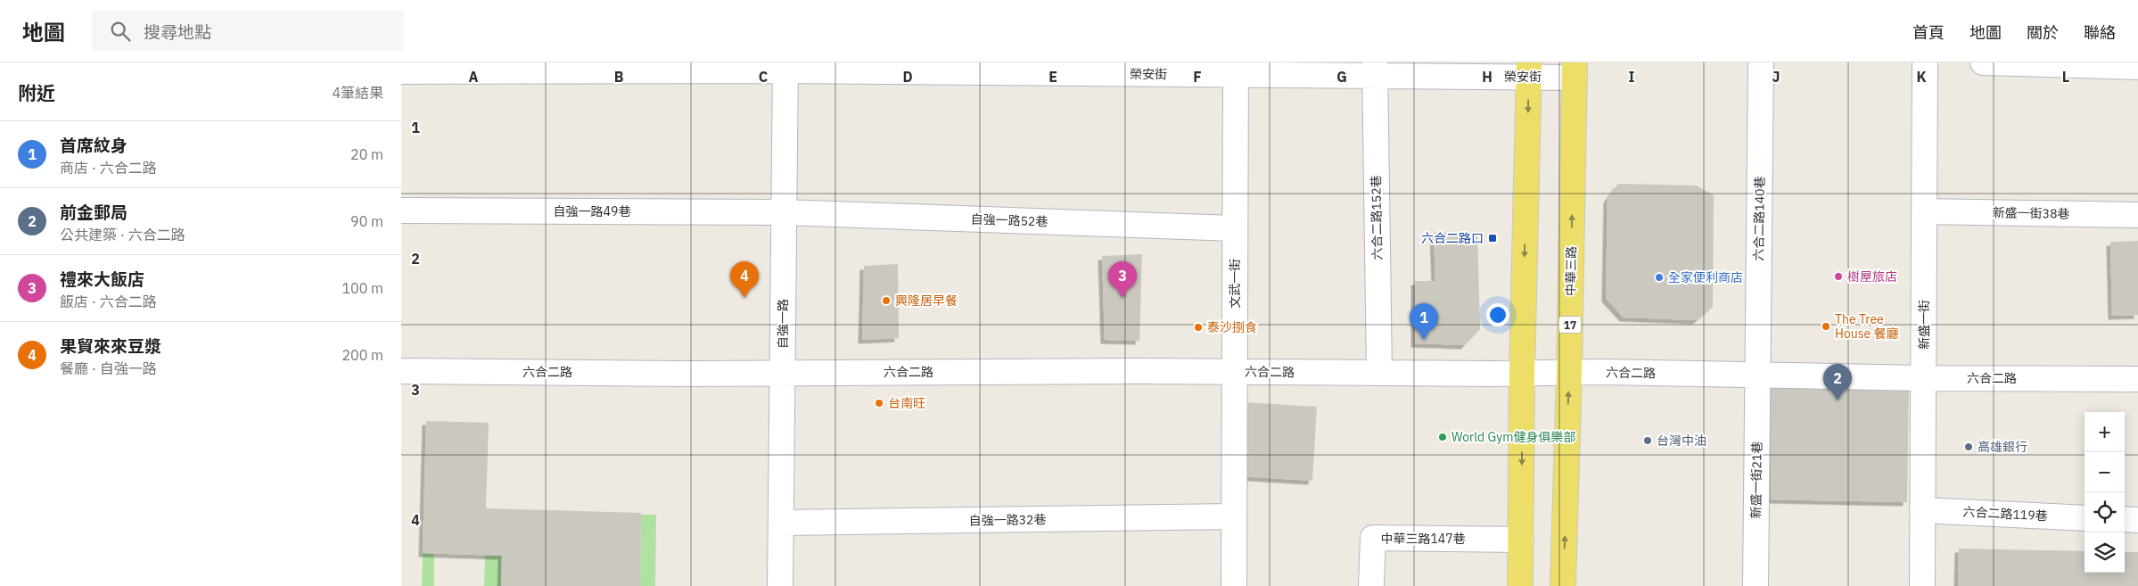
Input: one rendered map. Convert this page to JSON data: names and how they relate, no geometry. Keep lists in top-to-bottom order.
{
  "streets": {
    "main road": ["中華三路", "17"],
    "street": [
      "榮安街",
      "自強一路49巷",
      "新盛一街38巷",
      "六合二路152巷",
      "六合二路140巷",
      "自強一路52巷",
      "文武一街",
      "自強一路",
      "新盛一街",
      "六合二路",
      "新盛一街21巷",
      "六合二路119巷",
      "自強一路32巷",
      "中華三路147巷"
    ]
  },
  "crossings": [
    ["榮安街", "六合二路152巷"],
    ["榮安街", "中華三路"],
    ["榮安街", "文武一街"],
    ["榮安街", "自強一路"],
    ["自強一路49巷", "自強一路52巷"],
    ["自強一路49巷", "自強一路"],
    ["新盛一街38巷", "新盛一街"],
    ["六合二路152巷", "六合二路"],
    ["六合二路140巷", "六合二路"],
    ["六合二路140巷", "新盛一街21巷"],
    ["自強一路52巷", "文武一街"],
    ["自強一路52巷", "自強一路"],
    ["中華三路", "六合二路"],
    ["文武一街", "六合二路"],
    ["文武一街", "自強一路32巷"],
    ["自強一路", "六合二路"],
    ["自強一路", "自強一路32巷"],
    ["新盛一街", "六合二路"],
    ["新盛一街", "六合二路119巷"],
    ["六合二路", "新盛一街21巷"]
  ],
  "places": {
    "transit": ["六合二路口"],
    "other": [
      "樹屋旅店",
      "全家便利商店",
      "興隆居早餐",
      "The Tree House 餐廳",
      "泰沙捌食",
      "台南旺",
      "World Gym健身俱樂部",
      "台灣中油",
      "高雄銀行"
    ]
  },
  "page": {
    "header": "地圖",
    "search": "搜尋地點",
    "nav": [
      "首頁",
      "地圖",
      "關於",
      "聯絡"
    ],
    "heading": ["附近", "4筆結果"],
    "list": [
      {
        "mark": "1",
        "name": "首席紋身",
        "note": "商店 · 六合二路",
        "value": "20 m"
      },
      {
        "mark": "2",
        "name": "前金郵局",
        "note": "公共建築 · 六合二路",
        "value": "90 m"
      },
      {
        "mark": "3",
        "name": "禮來大飯店",
        "note": "飯店 · 六合二路",
        "value": "100 m"
      },
      {
        "mark": "4",
        "name": "果貿來來豆漿",
        "note": "餐廳 · 自強一路",
        "value": "200 m"
      }
    ],
    "pins": [
      "3",
      "4",
      "1",
      "2"
    ],
    "map_buttons": ["+", "−"]
  },
  "grid": {
    "columns": [
      "A",
      "B",
      "C",
      "D",
      "E",
      "F",
      "G",
      "H",
      "I",
      "J",
      "K",
      "L"
    ],
    "rows": [
      "1",
      "2",
      "3",
      "4"
    ]
  }
}
